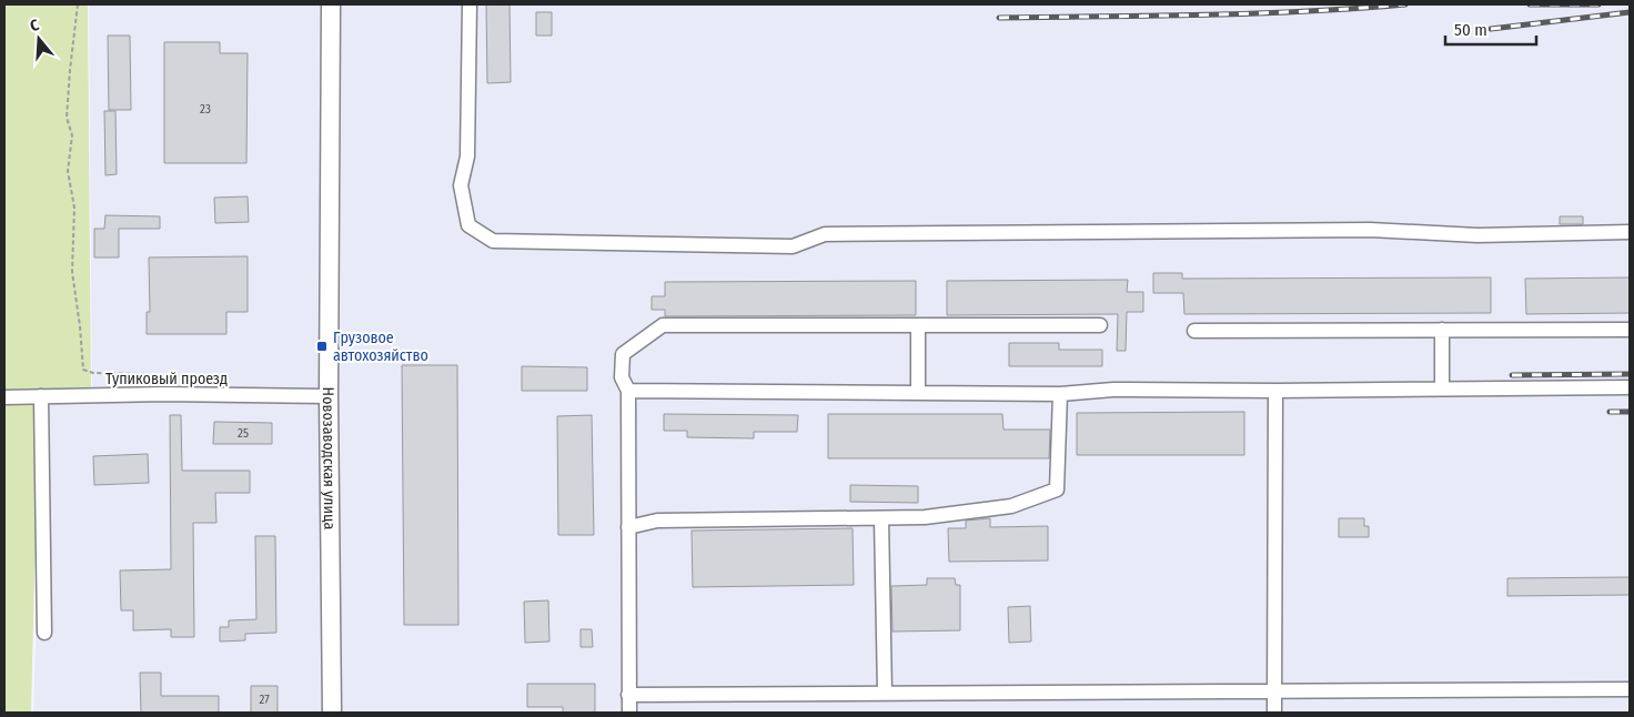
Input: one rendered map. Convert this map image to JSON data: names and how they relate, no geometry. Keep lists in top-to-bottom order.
{
  "streets": {
    "main road": ["Новозаводская улица"],
    "street": ["Тупиковый проезд"]
  },
  "crossings": [
    ["Тупиковый проезд", "Новозаводская улица"]
  ],
  "places": {
    "transit": ["Грузовое автохозяйство"]
  },
  "house_numbers": ["23", "25", "27"],
  "scale_bar": "50 m",
  "north": "top"
}
